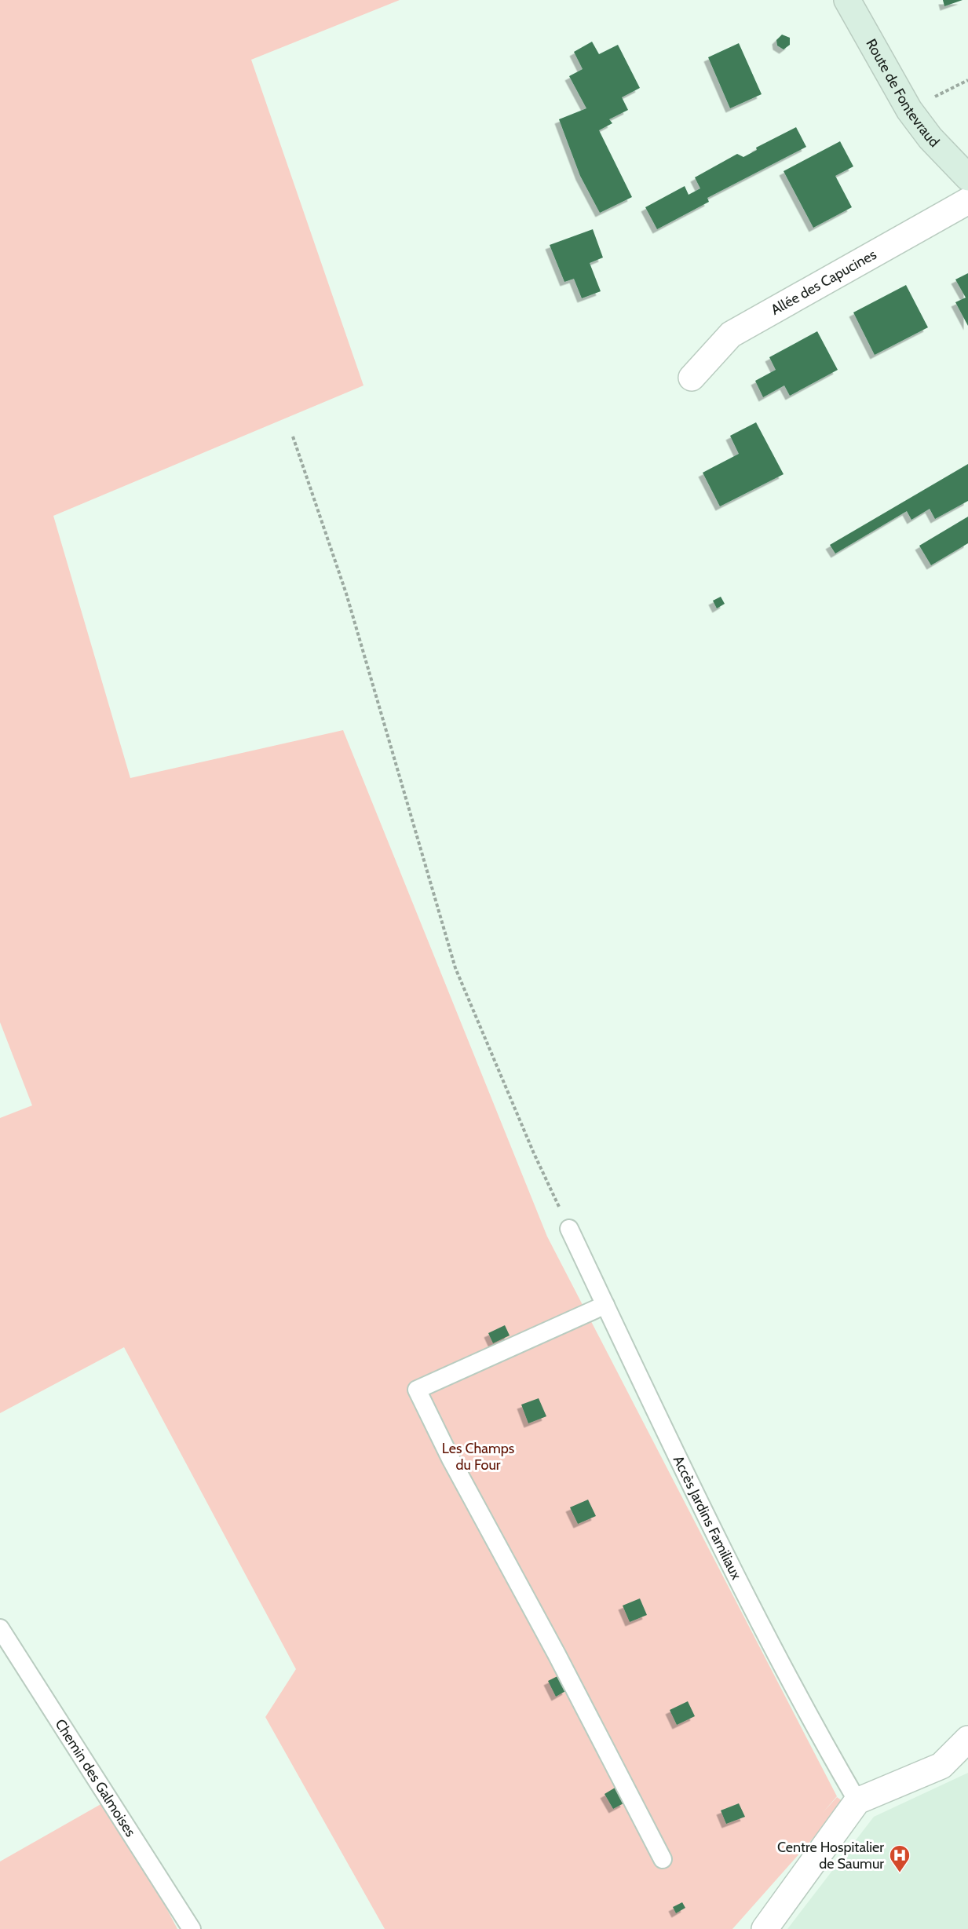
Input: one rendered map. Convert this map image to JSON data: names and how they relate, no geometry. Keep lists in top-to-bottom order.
{
  "streets": {
    "street": ["Route de Fontevraud", "Allée des Capucines"],
    "lane": ["Accès Jardins Familiaux", "Chemin des Galmoises"]
  },
  "parks": ["Les Champs du Four"],
  "places": {
    "hospital": ["Centre Hospitalier de Saumur"]
  }
}
